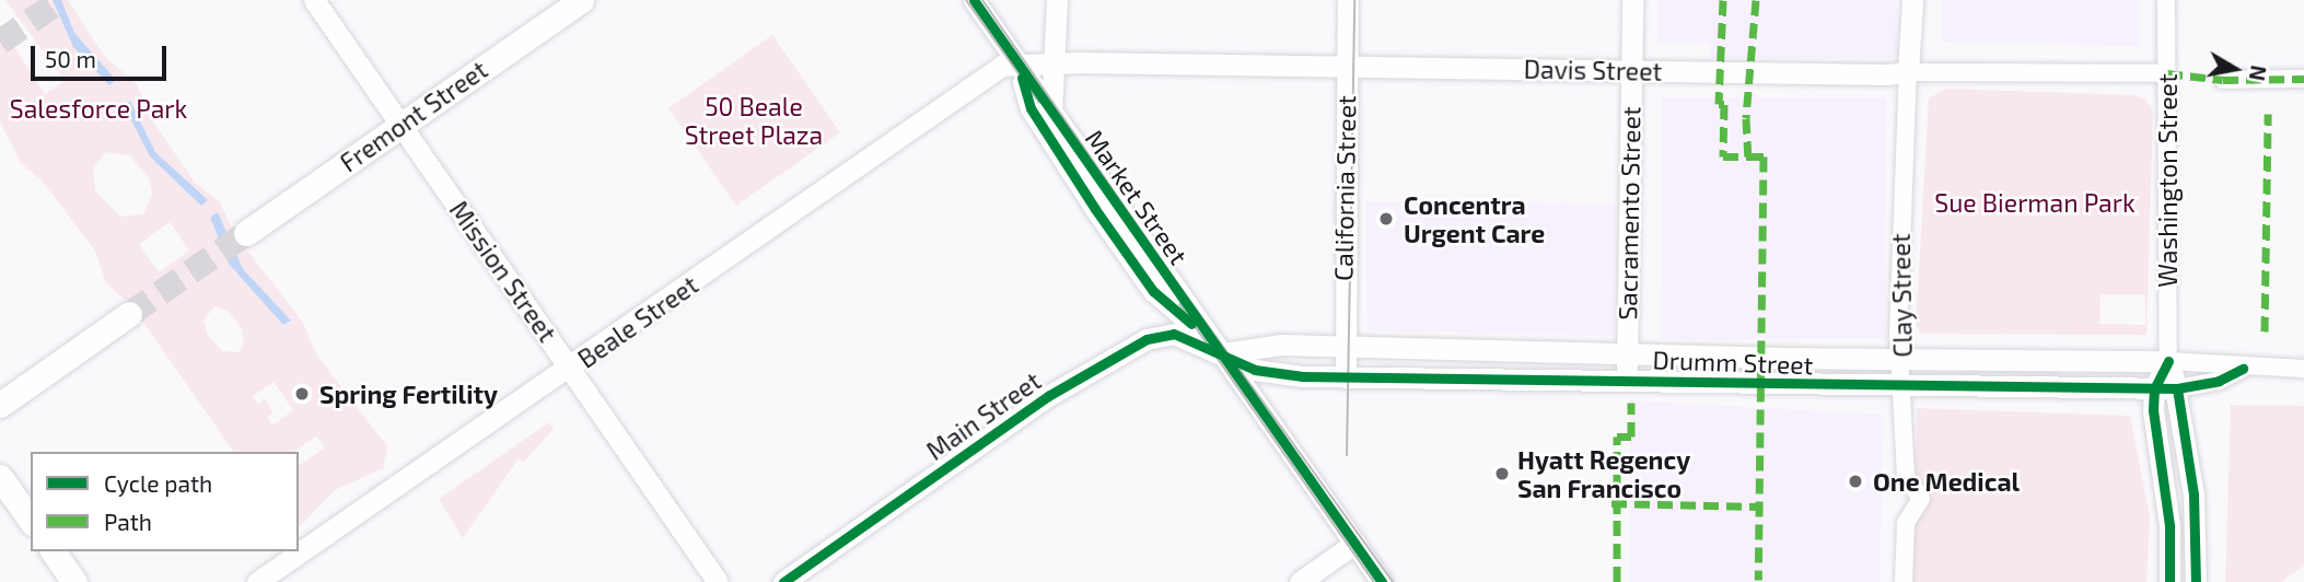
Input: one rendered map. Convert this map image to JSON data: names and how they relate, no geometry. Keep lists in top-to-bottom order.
{
  "streets": {
    "main road": ["Fremont Street"],
    "street": [
      "Davis Street",
      "Washington Street",
      "California Street",
      "Market Street",
      "Sacramento Street",
      "Mission Street",
      "Clay Street",
      "Beale Street",
      "Drumm Street",
      "Main Street"
    ]
  },
  "crossings": [
    ["Davis Street", "Washington Street"],
    ["Davis Street", "California Street"],
    ["Davis Street", "Market Street"],
    ["Davis Street", "Sacramento Street"],
    ["Davis Street", "Clay Street"],
    ["Davis Street", "Beale Street"],
    ["Fremont Street", "Mission Street"],
    ["Washington Street", "Drumm Street"],
    ["California Street", "Drumm Street"],
    ["Market Street", "Beale Street"],
    ["Market Street", "Drumm Street"],
    ["Market Street", "Main Street"],
    ["Sacramento Street", "Drumm Street"],
    ["Mission Street", "Beale Street"],
    ["Clay Street", "Drumm Street"],
    ["Drumm Street", "Main Street"]
  ],
  "parks": ["50 Beale Street Plaza", "Salesforce Park", "Sue Bierman Park"],
  "places": [
    "Concentra Urgent Care",
    "Spring Fertility",
    "Hyatt Regency San Francisco",
    "One Medical"
  ],
  "legend": ["Cycle path", "Path"],
  "scale_bar": "50 m",
  "north": "right"
}
